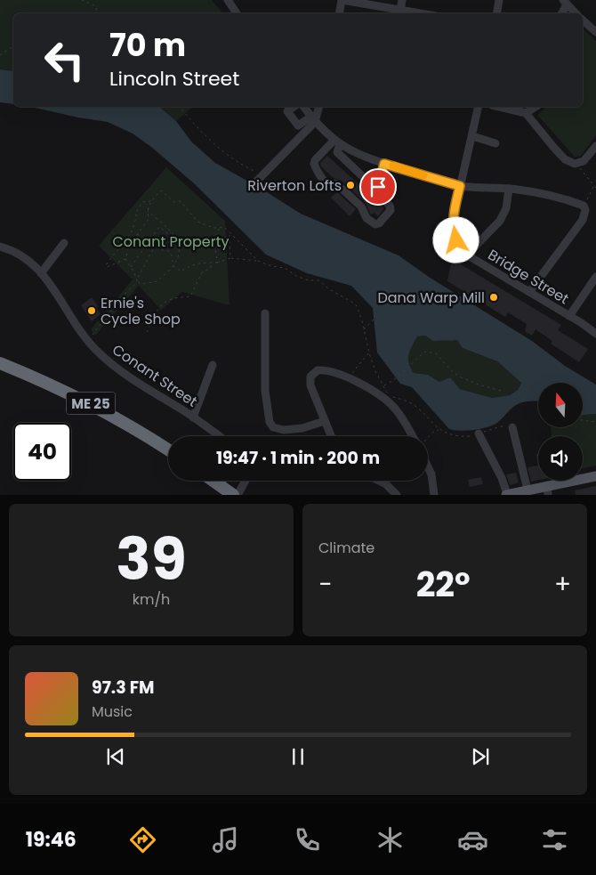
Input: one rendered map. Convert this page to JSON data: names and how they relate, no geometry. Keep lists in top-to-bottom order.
{
  "streets": {
    "highway": ["ME 25"],
    "street": ["Bridge Street", "Conant Street"]
  },
  "parks": ["Conant Property"],
  "places": ["Riverton Lofts", "Dana Warp Mill", "Ernie's Cycle Shop"],
  "north": "top",
  "page": {
    "turn": ["70 m", "Lincoln Street"],
    "limit": "40",
    "trip": "19:47 · 1 min · 200 m",
    "tile": [
      ["39", "km/h"],
      "Climate"
    ],
    "heat": ["−", "22°", "+"],
    "song": ["97.3 FM", "Music"],
    "tabs": "19:46"
  }
}
